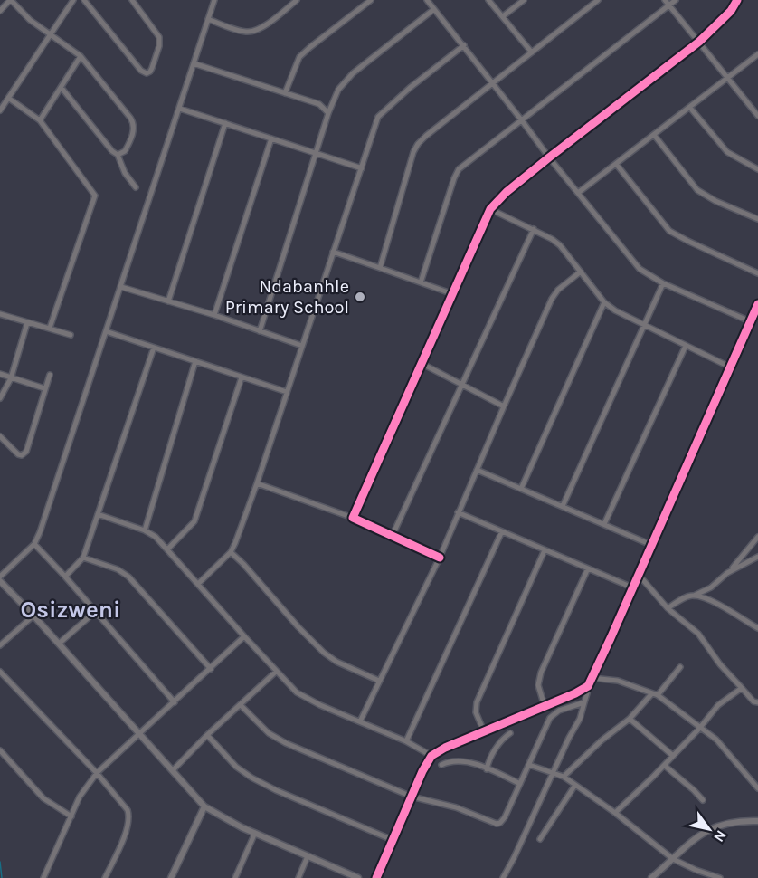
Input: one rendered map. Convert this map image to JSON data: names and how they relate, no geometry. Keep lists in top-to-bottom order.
{
  "districts": ["Osizweni"],
  "places": ["Ndabanhle Primary School"],
  "north": "bottom right"
}
